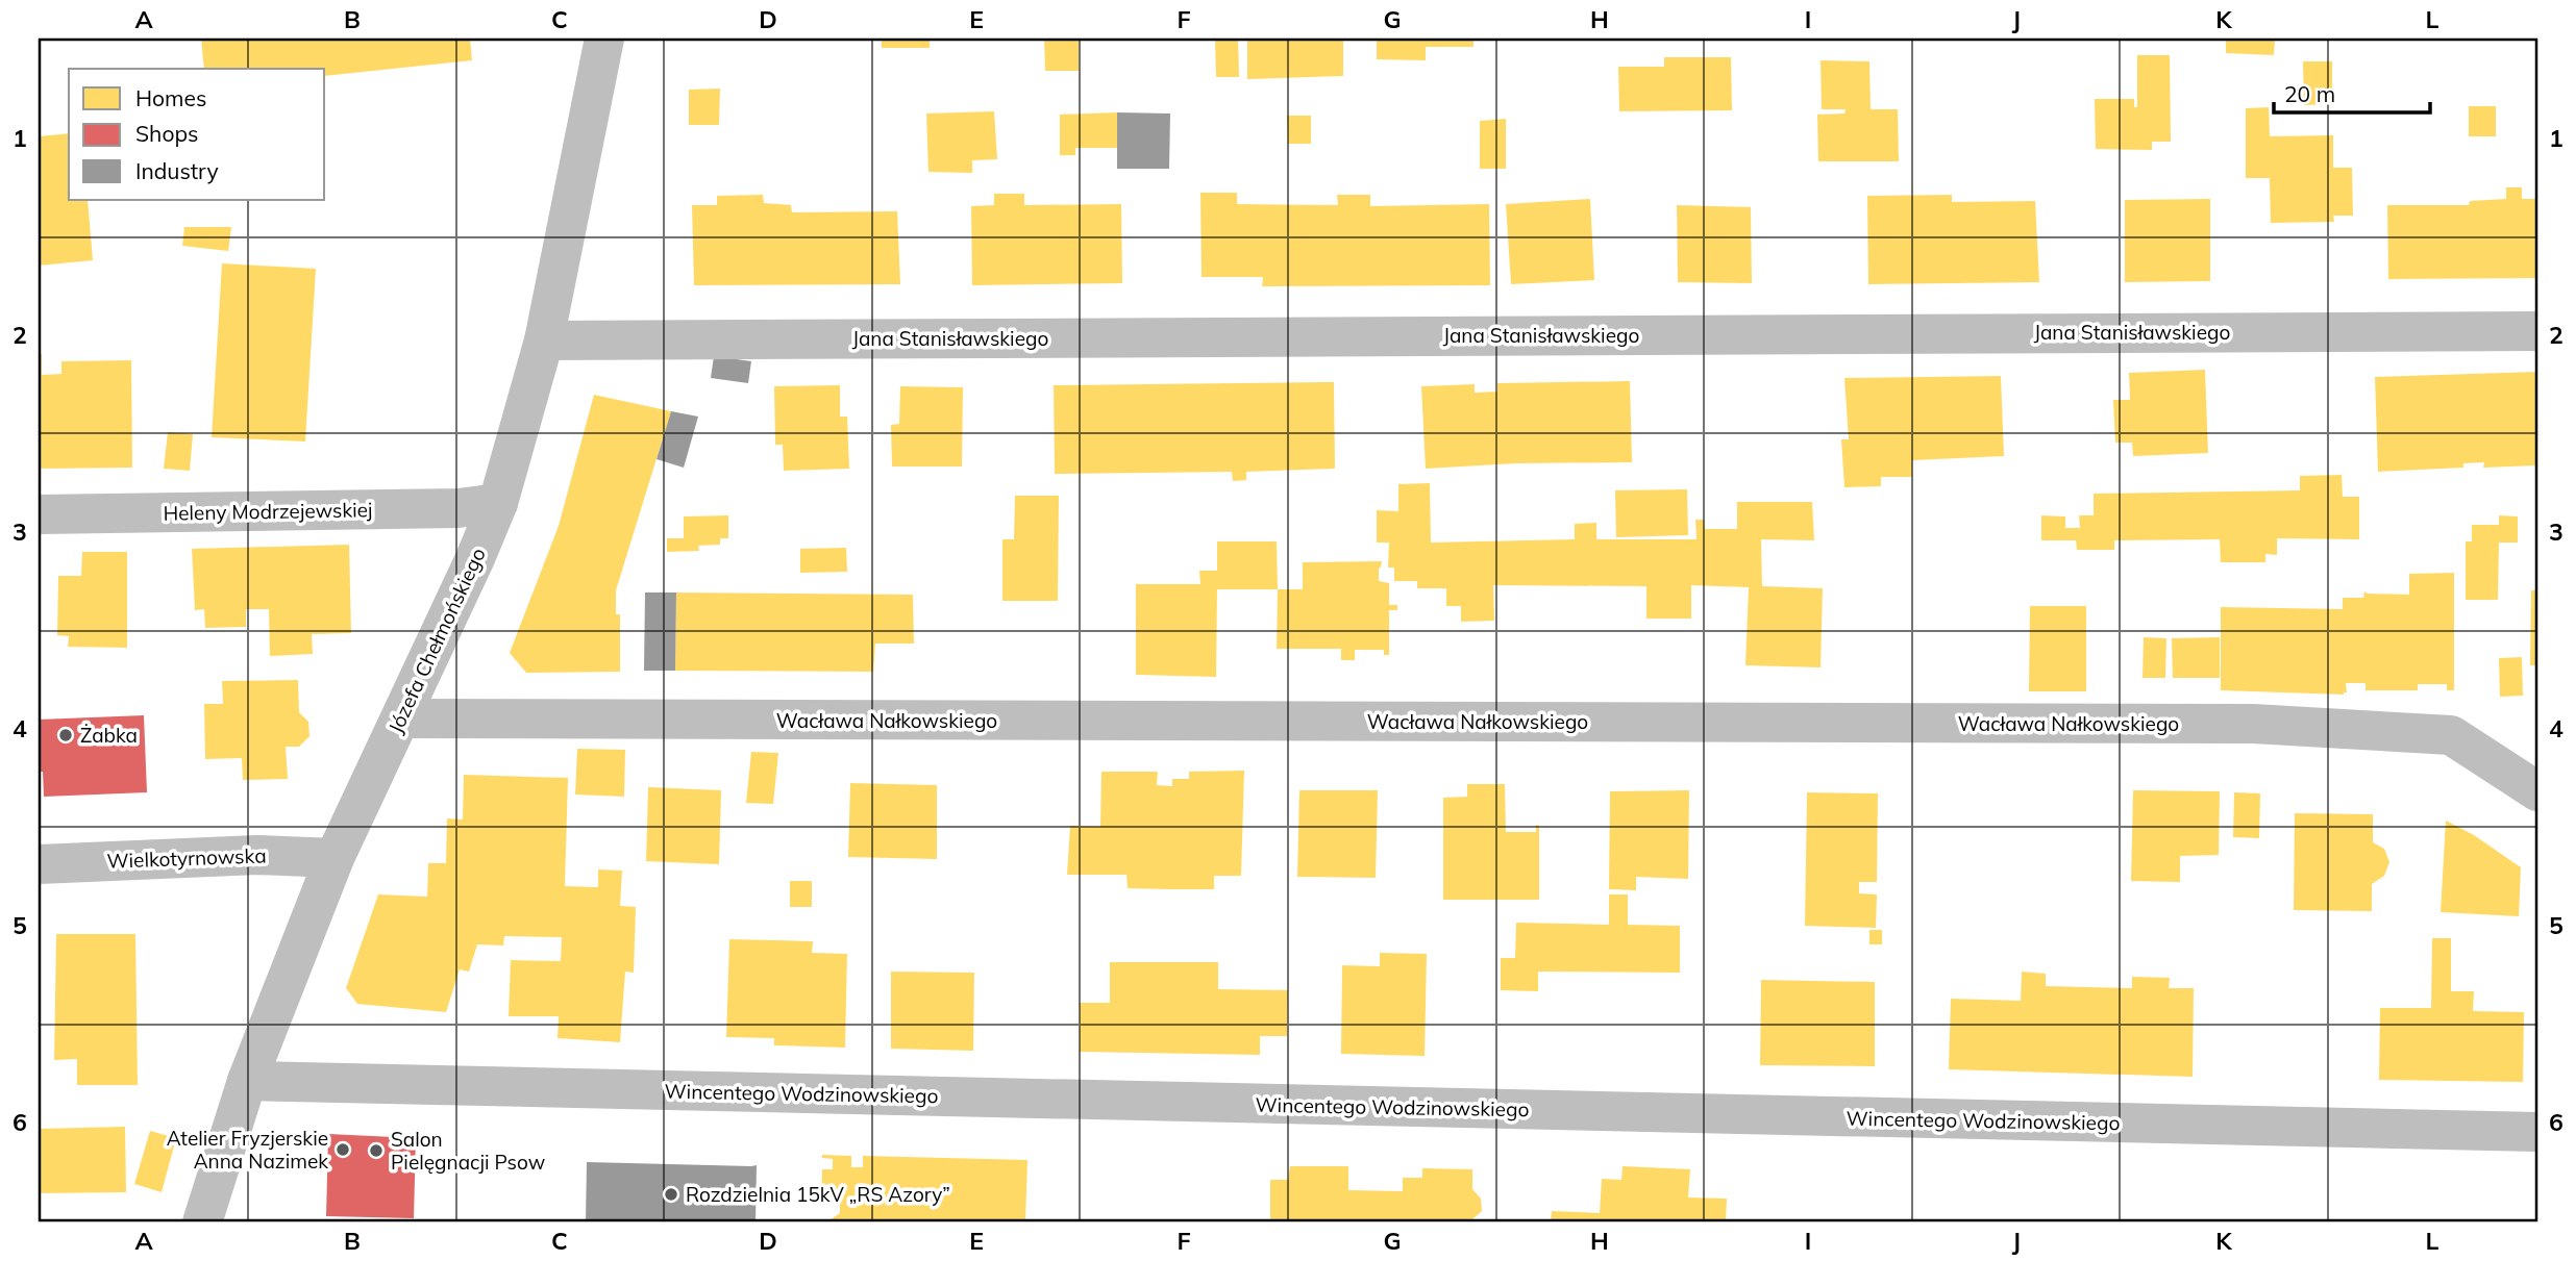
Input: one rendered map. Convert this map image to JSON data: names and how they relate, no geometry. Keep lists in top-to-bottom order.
{
  "streets": {
    "street": [
      "Jana Stanisławskiego",
      "Heleny Modrzejewskiej",
      "Józefa Chełmońskiego",
      "Wacława Nałkowskiego",
      "Wielkotyrnowska",
      "Wincentego Wodzinowskiego"
    ]
  },
  "crossings": [
    ["Jana Stanisławskiego", "Józefa Chełmońskiego"],
    ["Heleny Modrzejewskiej", "Józefa Chełmońskiego"],
    ["Józefa Chełmońskiego", "Wacława Nałkowskiego"],
    ["Józefa Chełmońskiego", "Wielkotyrnowska"],
    ["Józefa Chełmońskiego", "Wincentego Wodzinowskiego"]
  ],
  "places": [
    "Żabka",
    "Atelier Fryzjerskie Anna Nazimek",
    "Salon Pielęgnacji Psow",
    "Rozdzielnia 15kV „RS Azory”"
  ],
  "legend": ["Homes", "Shops", "Industry"],
  "scale_bar": "20 m",
  "grid": {
    "columns": [
      "A",
      "B",
      "C",
      "D",
      "E",
      "F",
      "G",
      "H",
      "I",
      "J",
      "K",
      "L"
    ],
    "rows": [
      "1",
      "2",
      "3",
      "4",
      "5",
      "6"
    ]
  }
}
